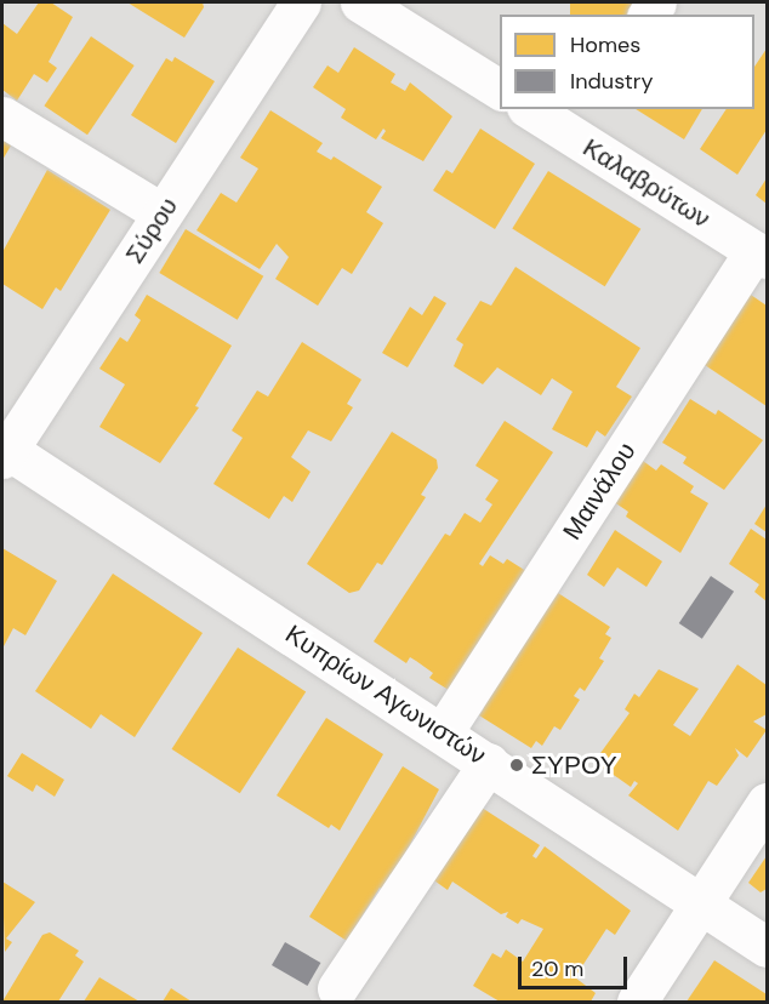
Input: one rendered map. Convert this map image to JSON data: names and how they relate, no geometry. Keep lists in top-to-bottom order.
{
  "streets": {
    "street": [
      "Καλαβρύτων",
      "Σύρου",
      "Μαινάλου",
      "Κυπρίων Αγωνιστών"
    ]
  },
  "crossings": [
    ["Καλαβρύτων", "Μαινάλου"],
    ["Σύρου", "Κυπρίων Αγωνιστών"],
    ["Μαινάλου", "Κυπρίων Αγωνιστών"]
  ],
  "places": ["ΣΥΡΟΥ"],
  "legend": ["Homes", "Industry"],
  "scale_bar": "20 m"
}
